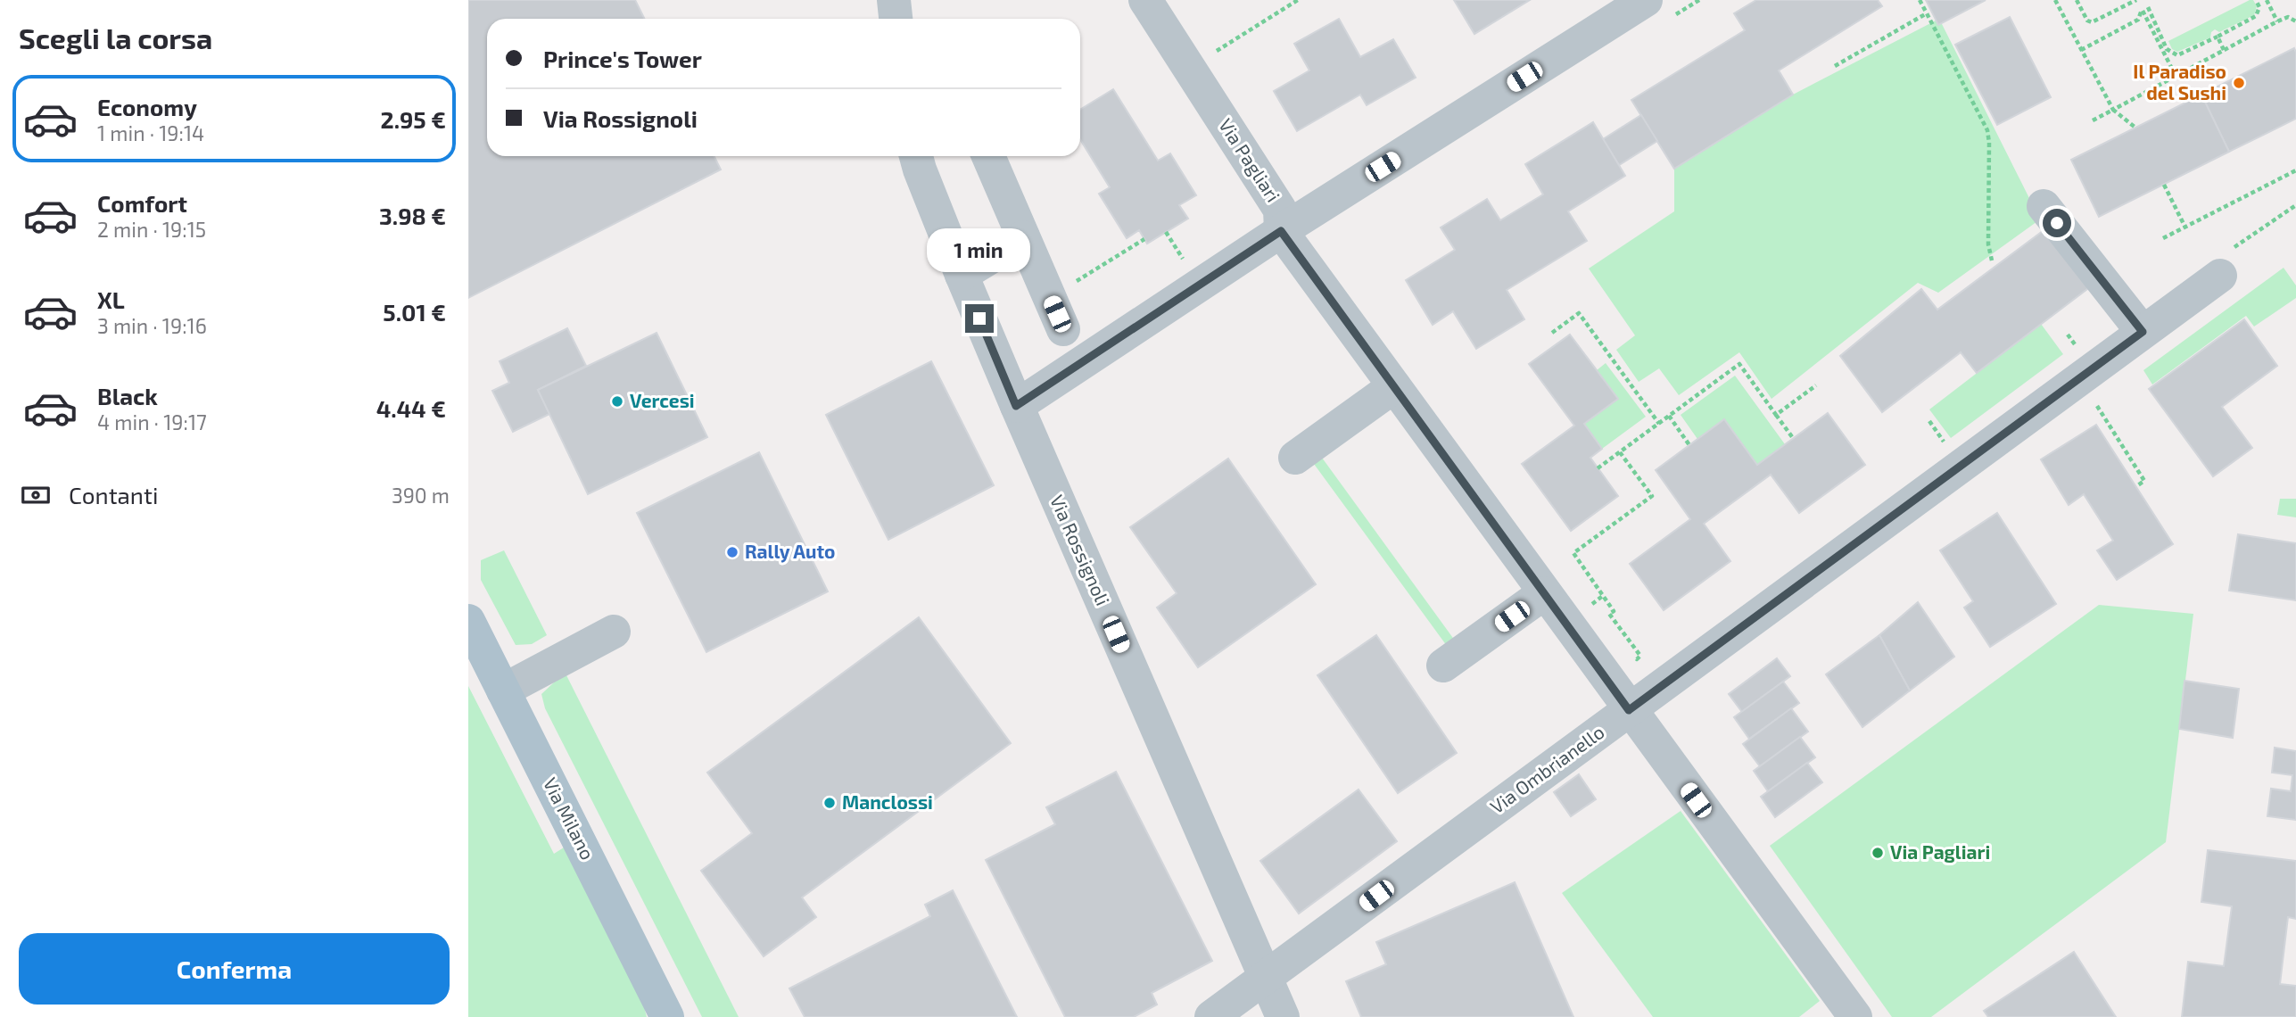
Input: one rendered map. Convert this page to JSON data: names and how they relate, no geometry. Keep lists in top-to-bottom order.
{
  "streets": {
    "main road": ["Via Milano"],
    "street": ["Via Pagliari", "Via Rossignoli", "Via Ombrianello"]
  },
  "crossings": [
    ["Via Pagliari", "Via Ombrianello"],
    ["Via Rossignoli", "Via Ombrianello"]
  ],
  "places": [
    "Il Paradiso del Sushi",
    "Vercesi",
    "Rally Auto",
    "Manclossi",
    "Via Pagliari"
  ],
  "page": {
    "heading": "Scegli la corsa",
    "banner": ["Prince's Tower", "Via Rossignoli"],
    "list": [
      {
        "name": "Economy",
        "note": "1 min · 19:14",
        "value": "2.95 €"
      },
      {
        "name": "Comfort",
        "note": "2 min · 19:15",
        "value": "3.98 €"
      },
      {
        "name": "XL",
        "note": "3 min · 19:16",
        "value": "5.01 €"
      },
      {
        "name": "Black",
        "note": "4 min · 19:17",
        "value": "4.44 €"
      }
    ],
    "bubble": "1 min",
    "pay": ["Contanti", "390 m"],
    "buttons": "Conferma"
  }
}
